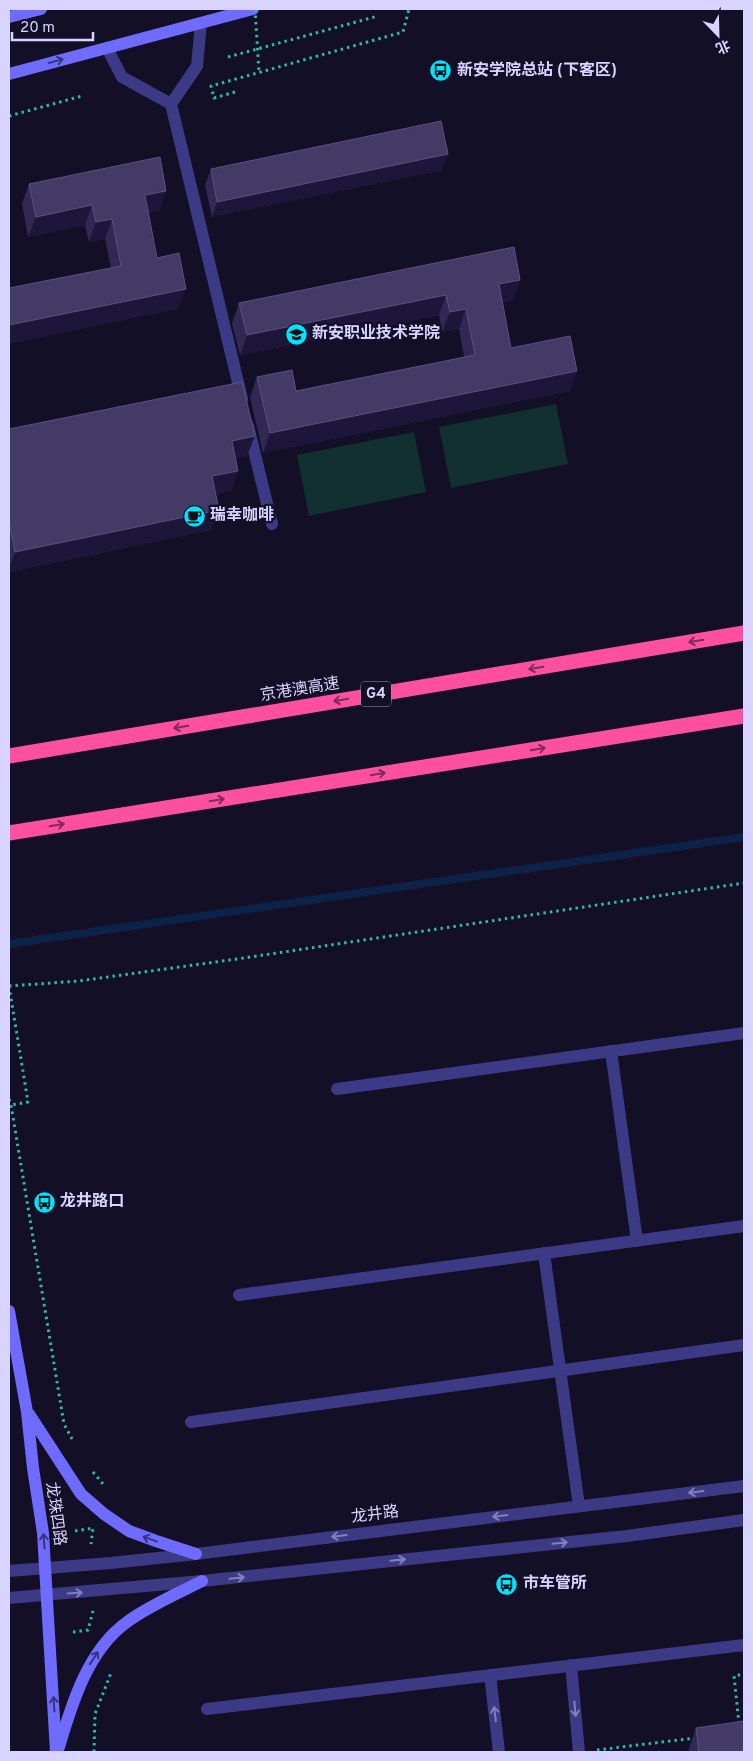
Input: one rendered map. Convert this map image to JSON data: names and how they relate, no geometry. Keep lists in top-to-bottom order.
{
  "streets": {
    "highway": ["京港澳高速", "G4"],
    "main road": ["龙珠四路"],
    "street": ["龙井路"]
  },
  "crossings": [
    ["龙珠四路", "龙井路"]
  ],
  "one_way": ["龙珠四路"],
  "places": {
    "bus stop": ["新安学院总站 (下客区)", "龙井路口", "市车管所"],
    "school or university": ["新安职业技术学院"],
    "cafe": ["瑞幸咖啡"]
  },
  "scale_bar": "20 m",
  "north": "bottom right"
}
